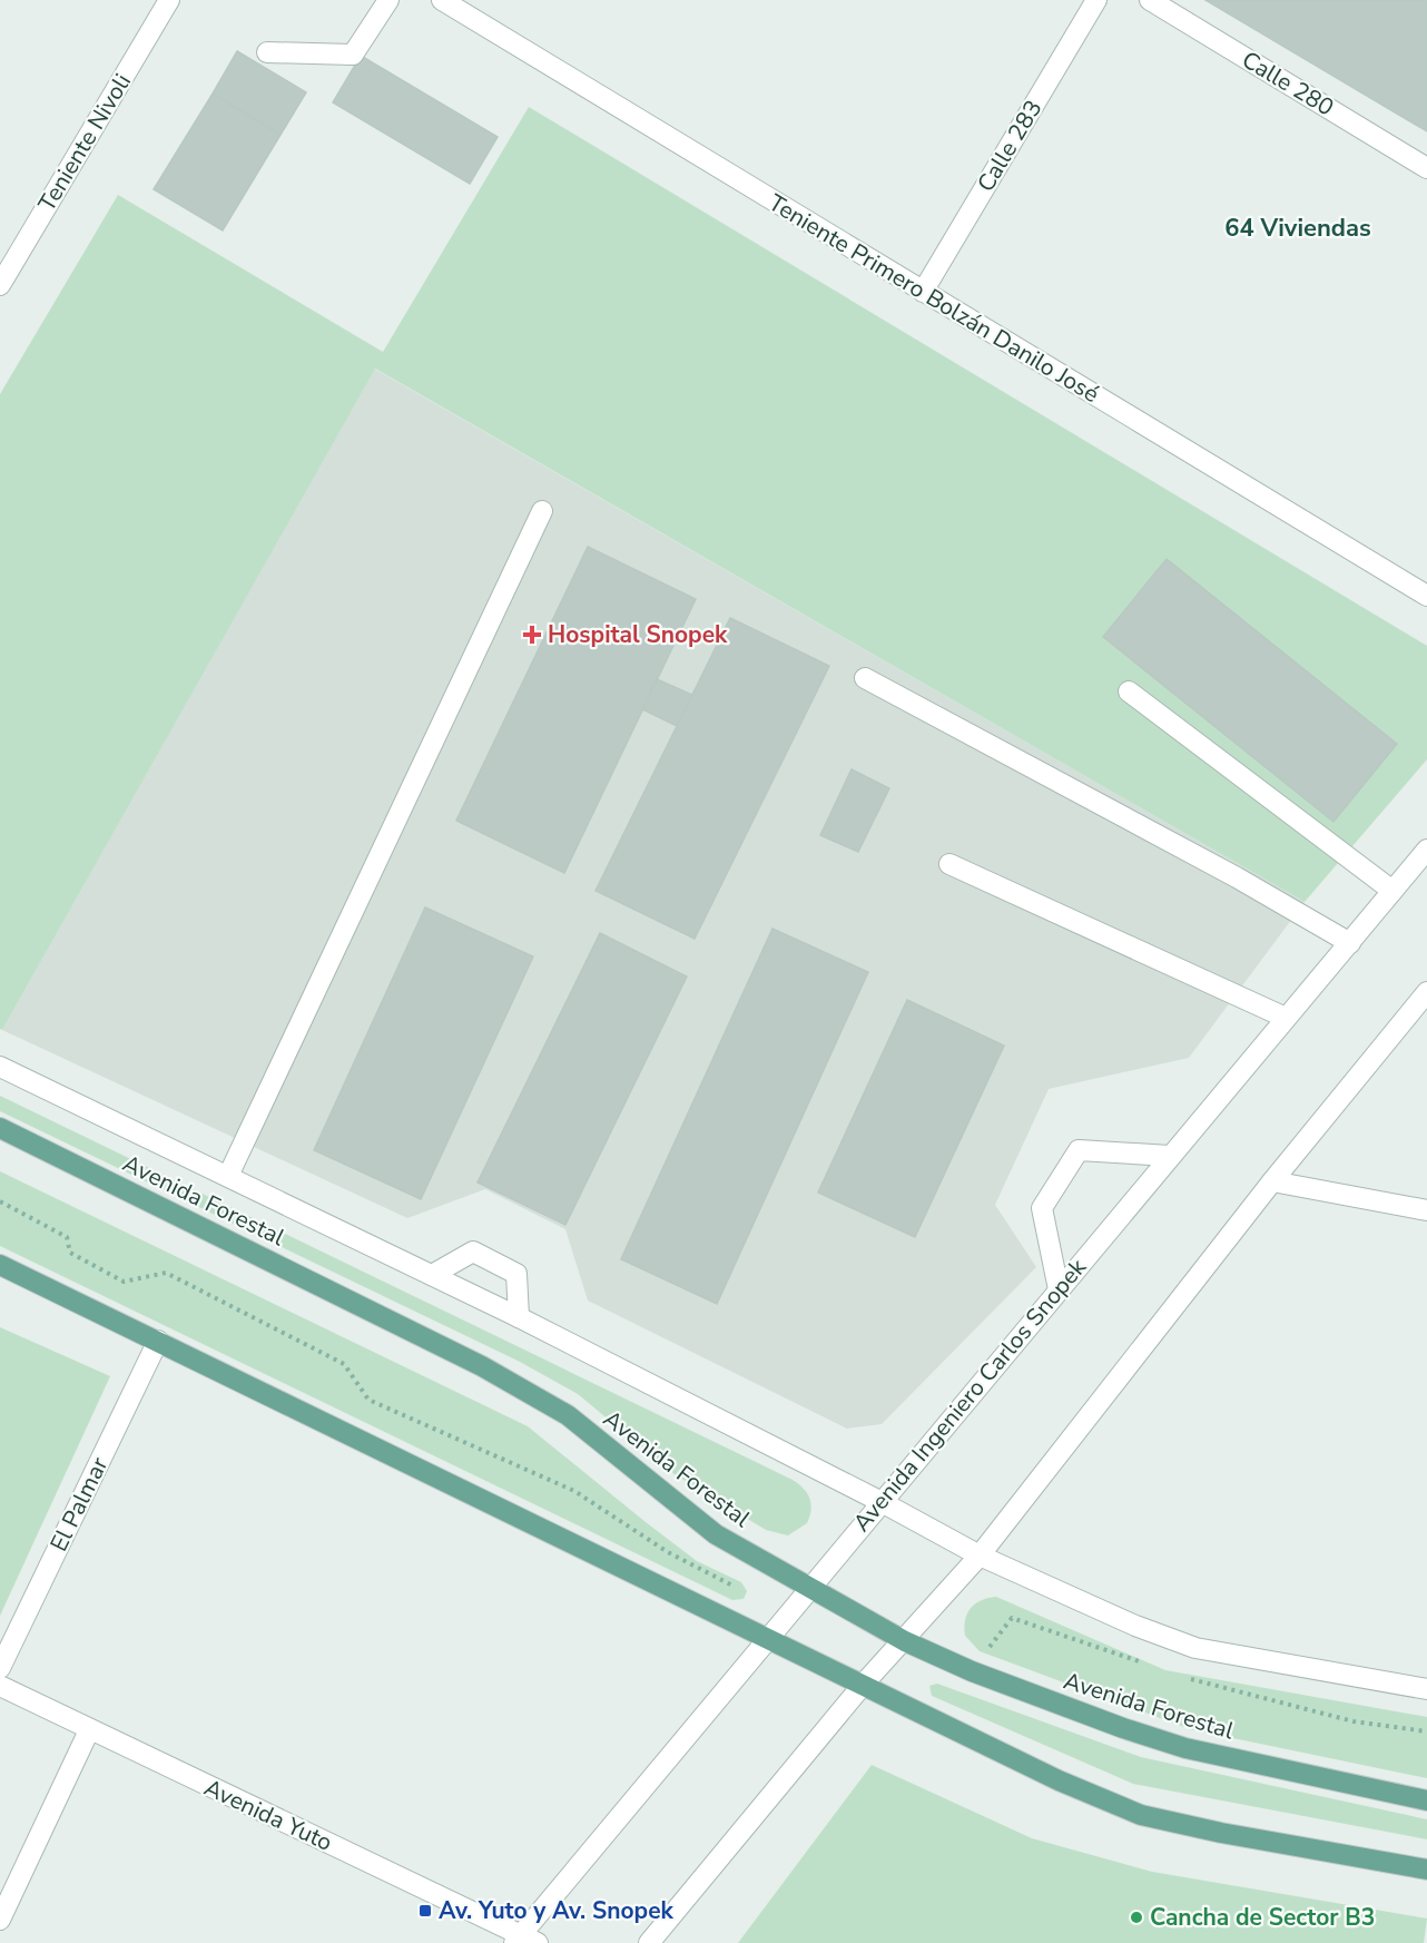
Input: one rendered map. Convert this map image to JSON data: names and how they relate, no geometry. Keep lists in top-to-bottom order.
{
  "streets": {
    "main road": ["Avenida Forestal"],
    "street": [
      "Calle 280",
      "Teniente Nivoli",
      "Calle 283",
      "Teniente Primero Bolzán Danilo José",
      "Avenida Ingeniero Carlos Snopek",
      "El Palmar",
      "Avenida Yuto"
    ]
  },
  "crossings": [
    ["Calle 283", "Teniente Primero Bolzán Danilo José"],
    ["Avenida Forestal", "Avenida Ingeniero Carlos Snopek"],
    ["Avenida Ingeniero Carlos Snopek", "Avenida Yuto"]
  ],
  "districts": ["64 Viviendas"],
  "places": {
    "health": ["Hospital Snopek"],
    "transit": ["Av. Yuto y Av. Snopek"],
    "other": ["Cancha de Sector B3"]
  }
}
